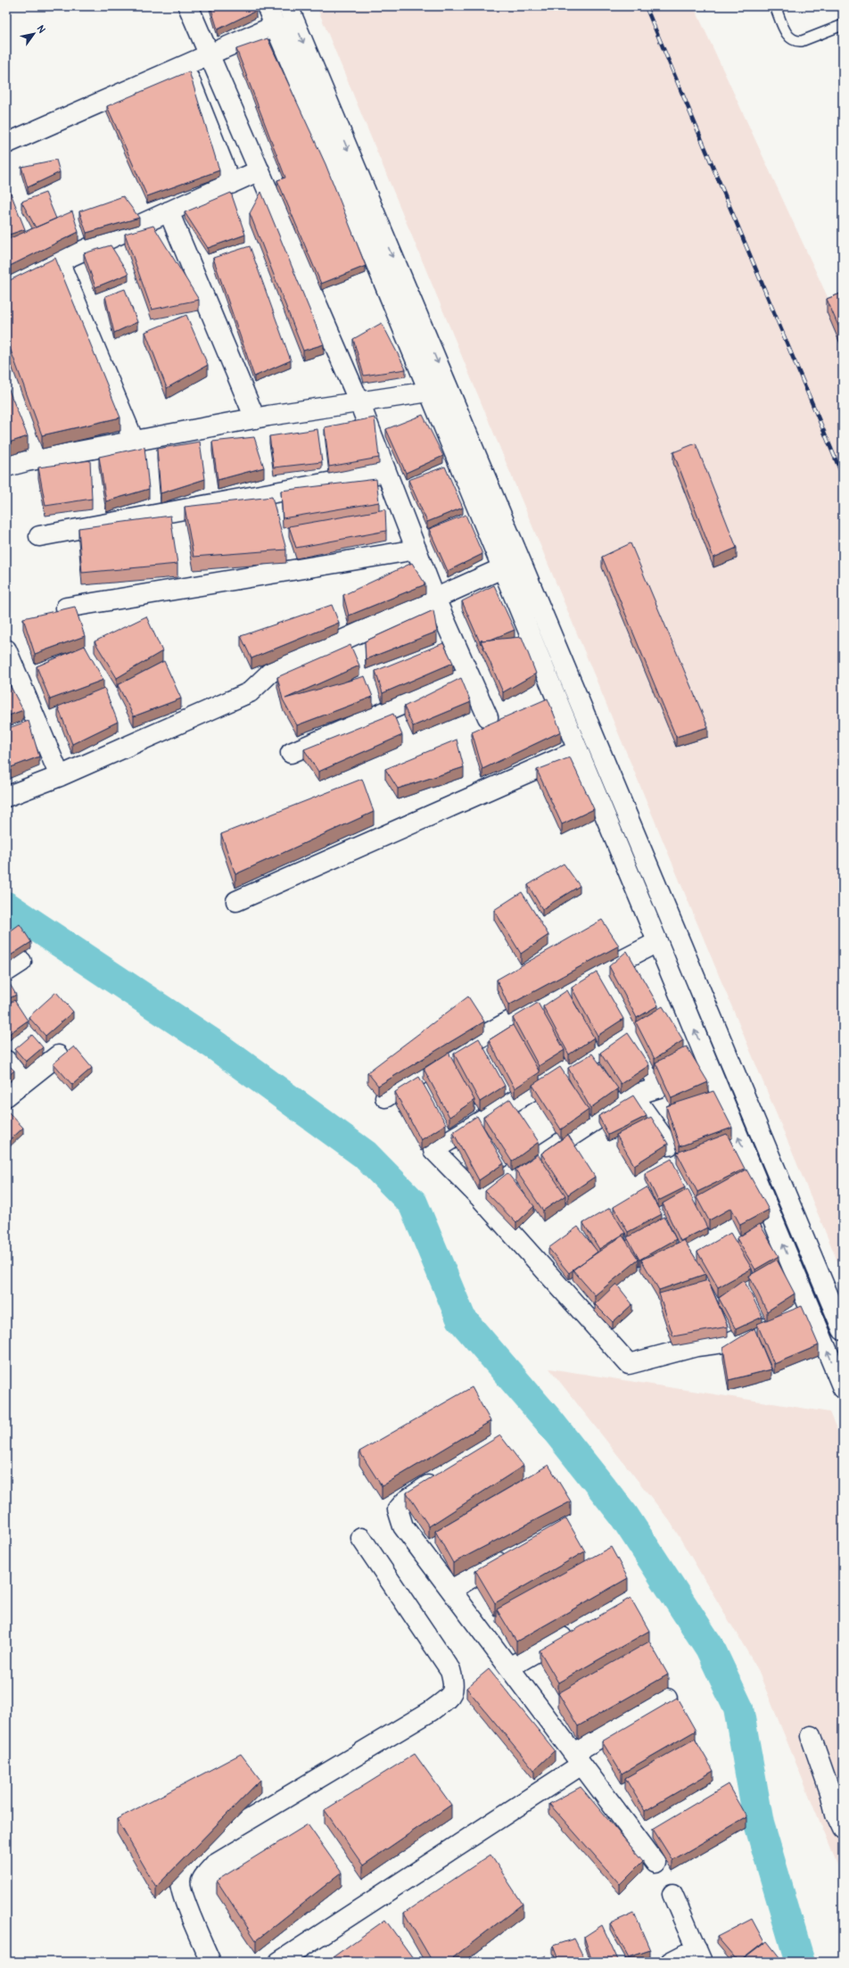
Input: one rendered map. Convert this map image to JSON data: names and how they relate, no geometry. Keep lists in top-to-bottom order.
{
  "north": "top right"
}
